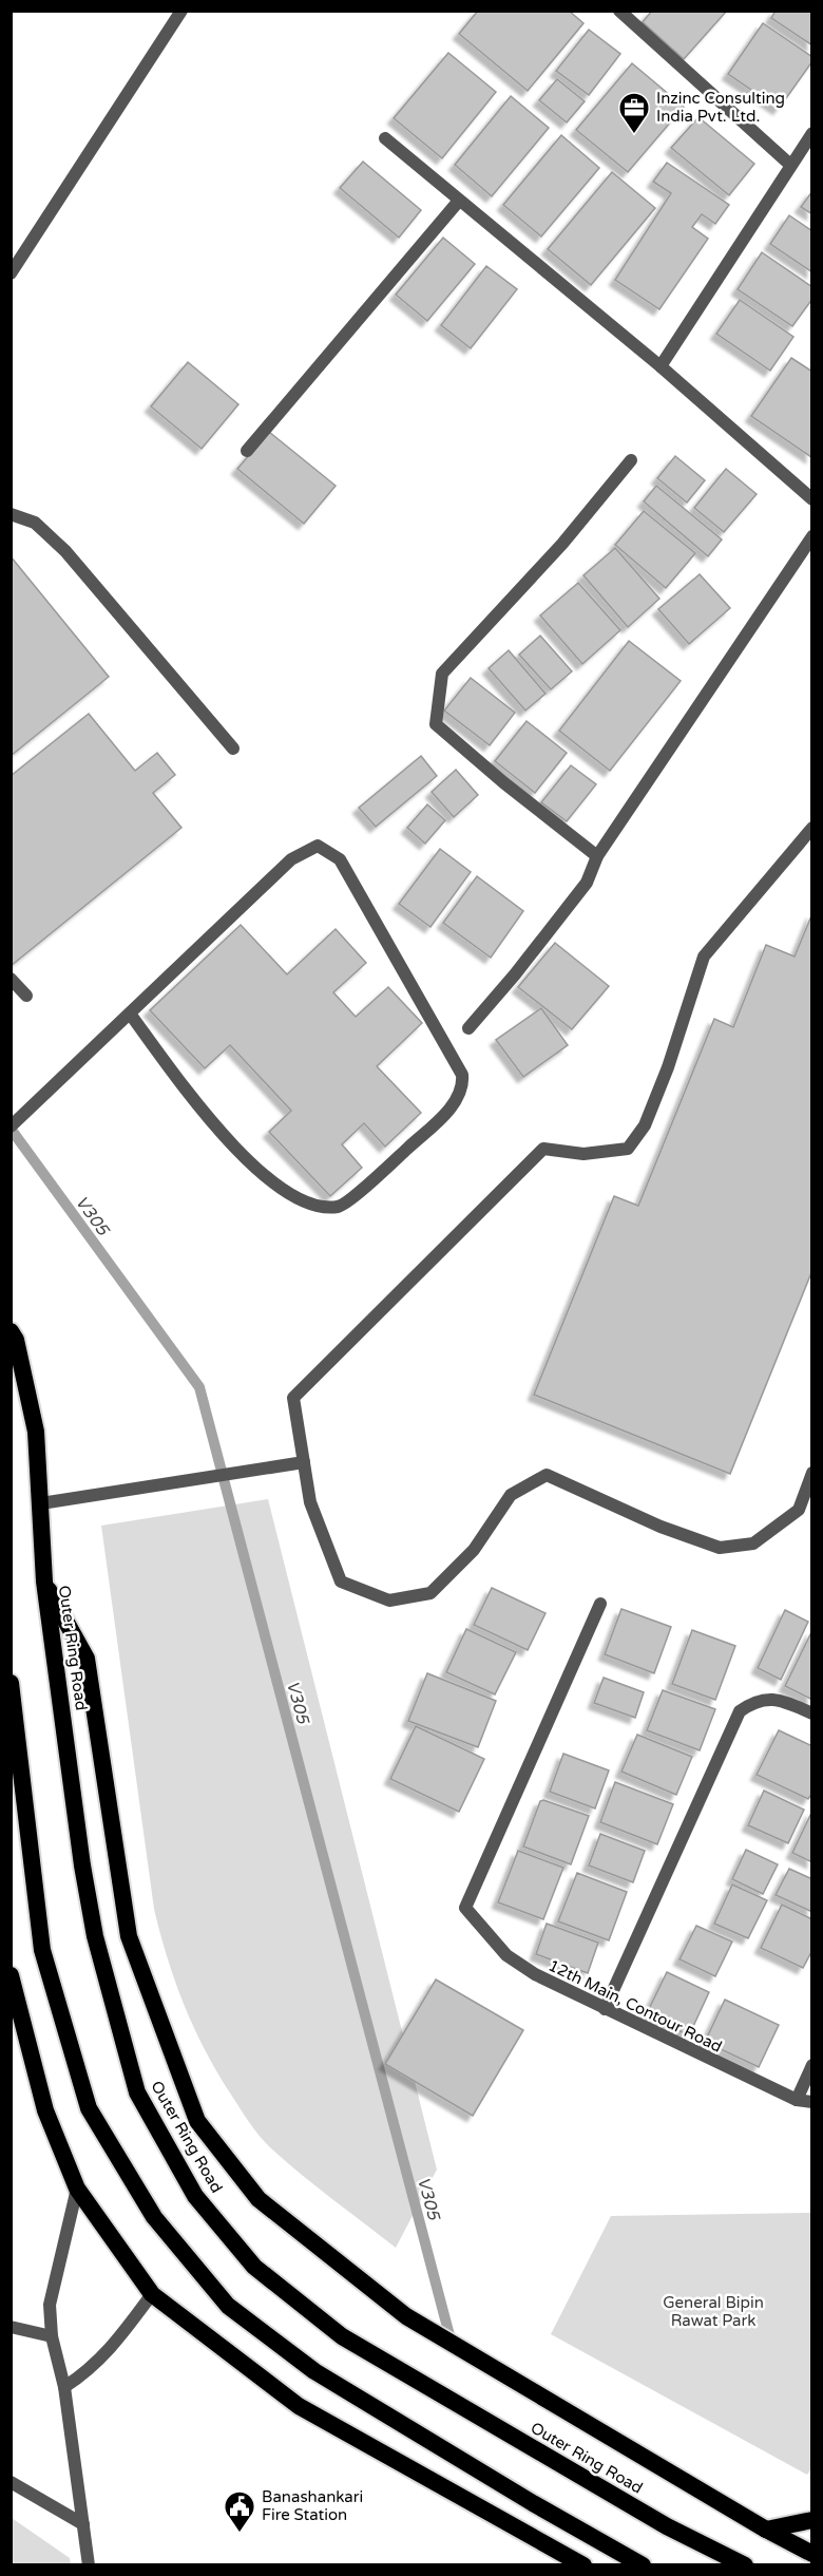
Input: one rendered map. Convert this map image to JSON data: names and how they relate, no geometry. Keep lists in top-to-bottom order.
{
  "streets": {
    "highway": ["Outer Ring Road"],
    "street": ["12th Main, Contour Road"]
  },
  "water": ["V305"],
  "parks": ["General Bipin Rawat Park"],
  "places": {
    "office": ["Inzinc Consulting India Pvt. Ltd."],
    "public building": ["Banashankari Fire Station"]
  }
}
